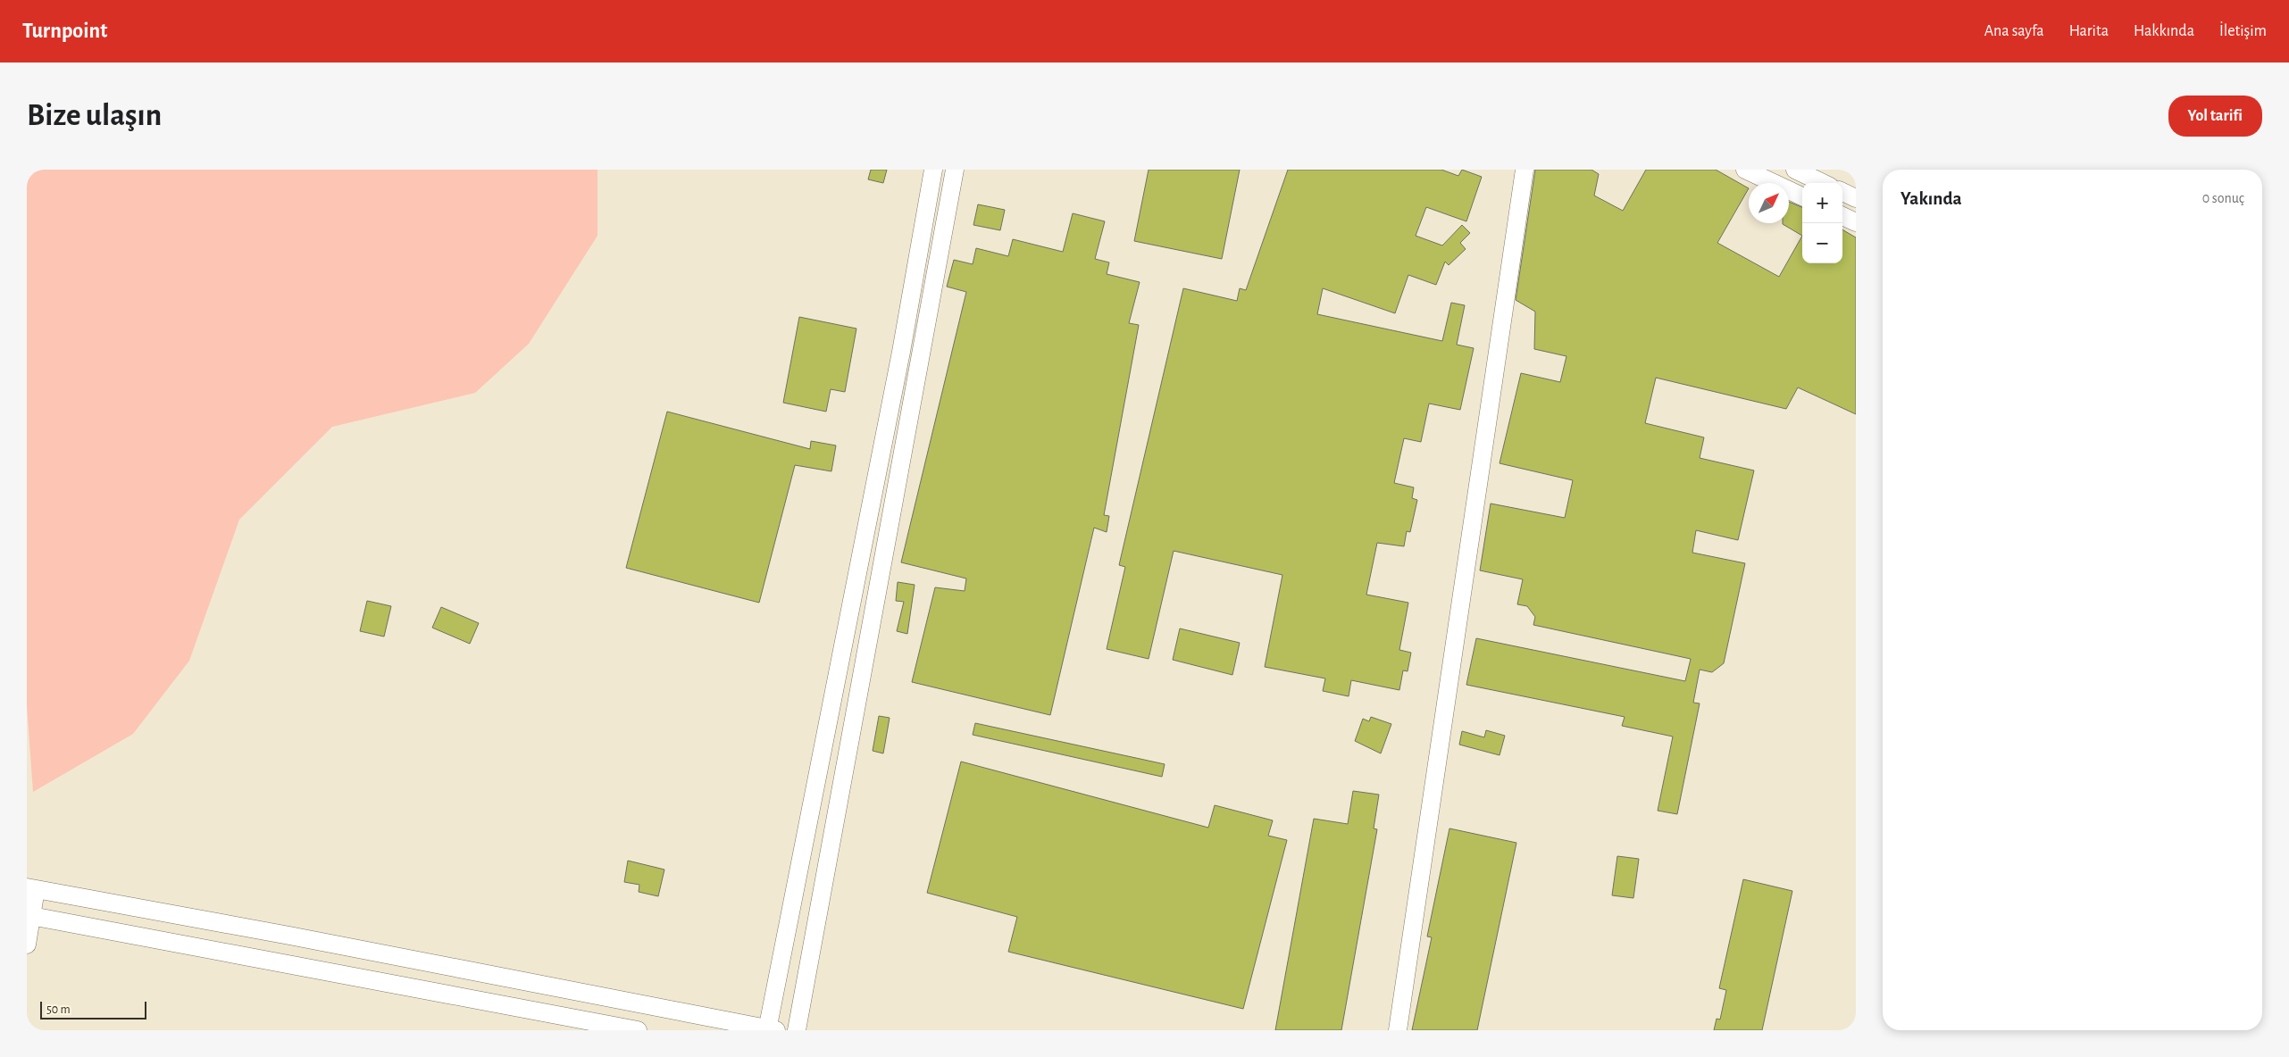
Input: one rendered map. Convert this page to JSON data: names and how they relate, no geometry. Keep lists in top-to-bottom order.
{
  "scale_bar": "50 m",
  "north": "top right",
  "page": {
    "header": "Turnpoint",
    "nav": [
      "Ana sayfa",
      "Harita",
      "Hakkında",
      "İletişim"
    ],
    "buttons": "Yol tarifi",
    "title": "Bize ulaşın",
    "heading": ["Yakında", "0 sonuç"],
    "map_buttons": ["+", "−"],
    "scale": "50 m"
  }
}
